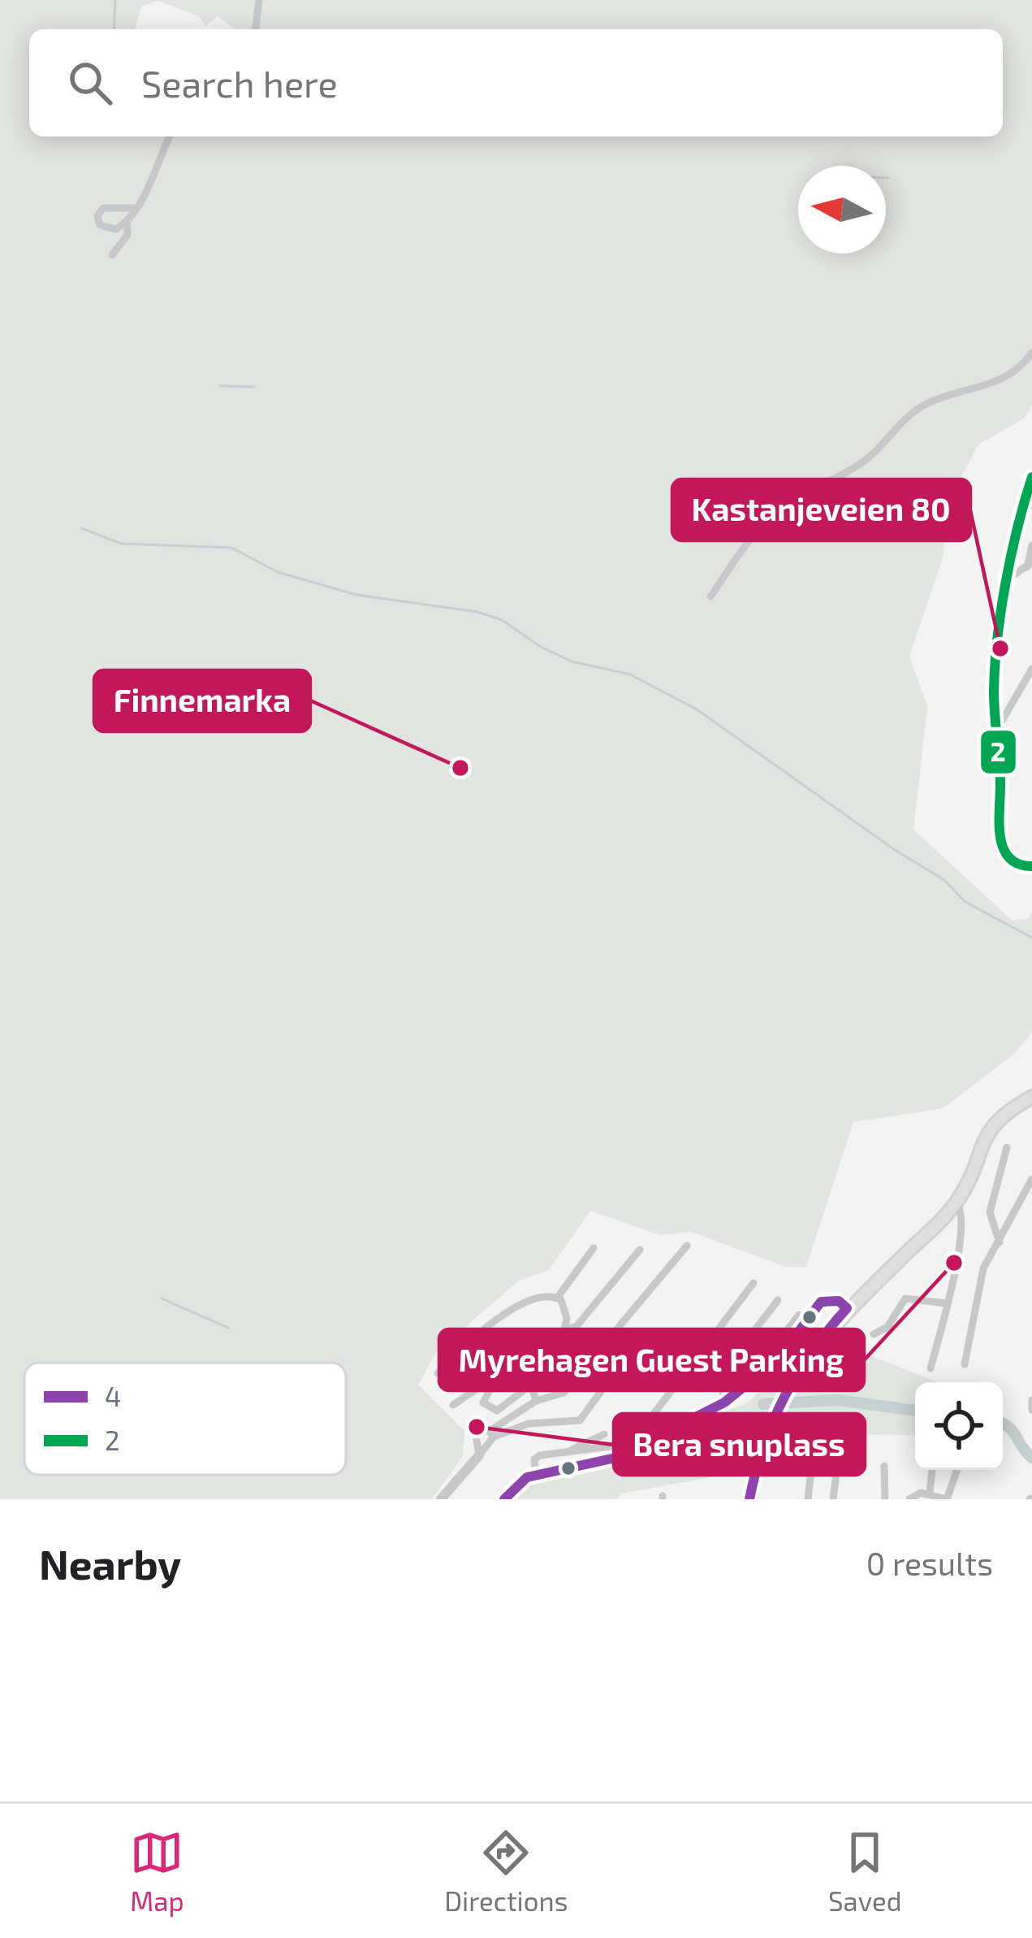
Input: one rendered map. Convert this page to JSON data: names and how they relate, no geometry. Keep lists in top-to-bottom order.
{
  "places": [
    "Kastanjeveien 80",
    "Finnemarka",
    "Myrehagen Guest Parking",
    "Bera snuplass"
  ],
  "lines": ["transit line 2", "transit line 4"],
  "legend": ["4", "2"],
  "north": "left",
  "page": {
    "search": "Search here",
    "heading": ["Nearby", "0 results"],
    "nav": ["Map", "Directions", "Saved"]
  }
}
